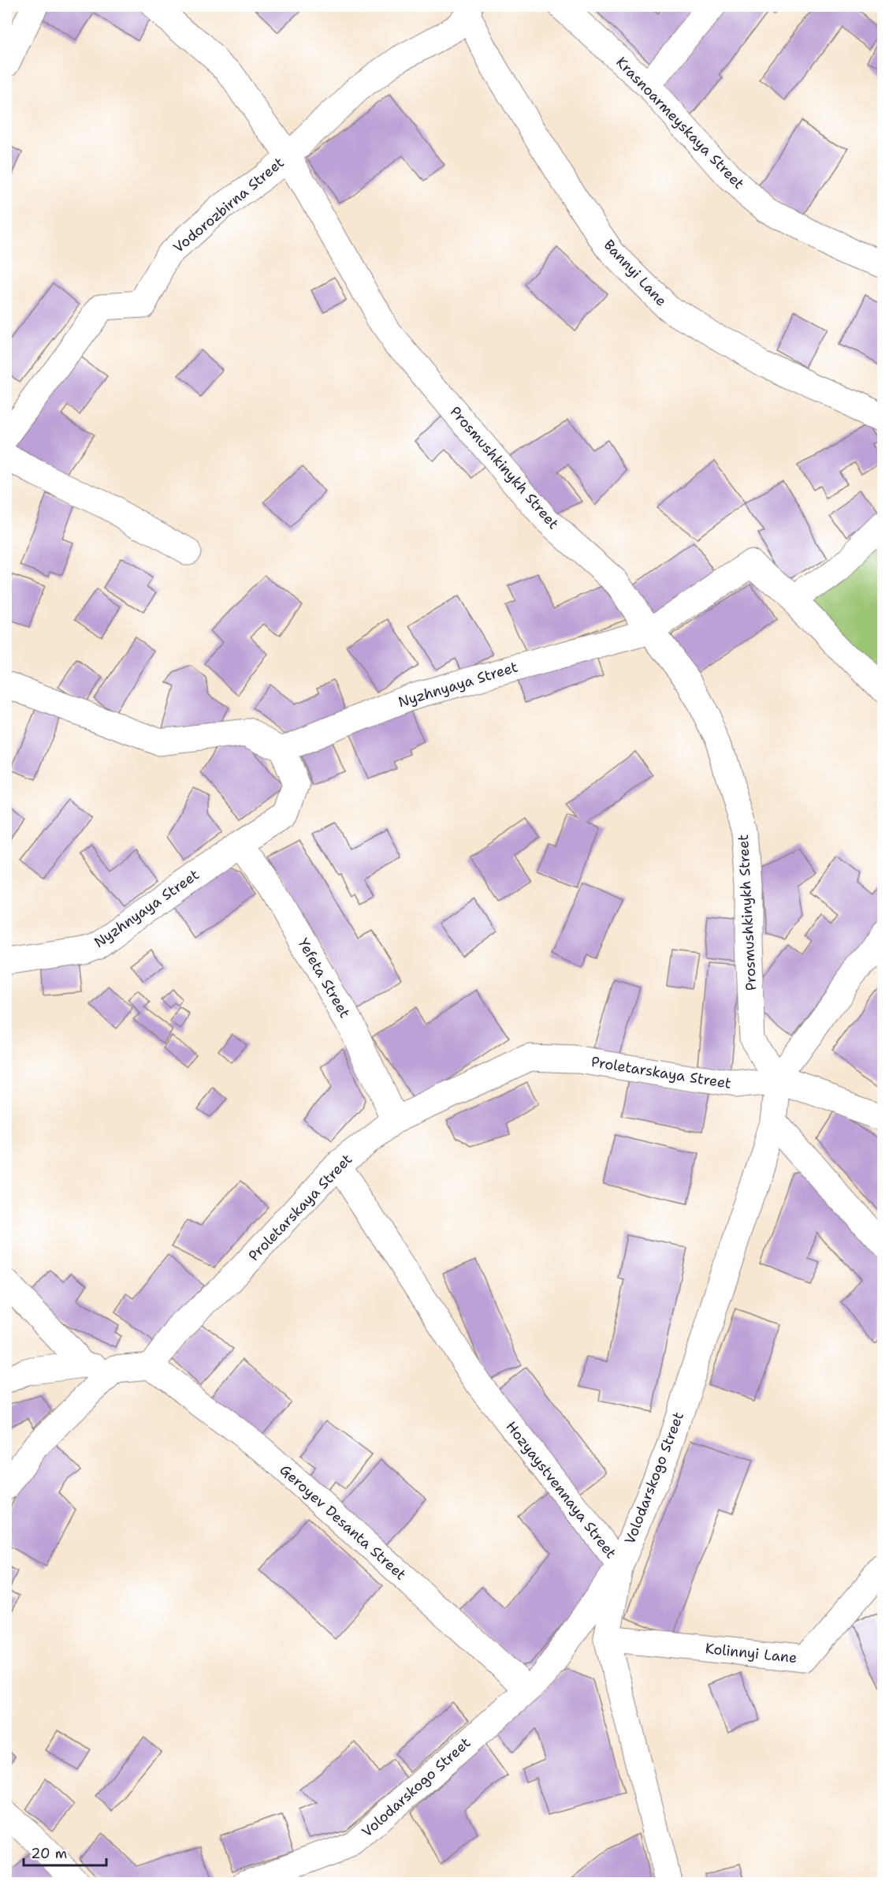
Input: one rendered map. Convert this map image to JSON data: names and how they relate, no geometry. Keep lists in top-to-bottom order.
{
  "streets": {
    "street": [
      "Krasnoarmeyskaya Street",
      "Vodorozbirna Street",
      "Bannyi Lane",
      "Prosmushkinykh Street",
      "Nyzhnyaya Street",
      "Yefeta Street",
      "Proletarskaya Street",
      "Volodarskogo Street",
      "Hozyaystvennaya Street",
      "Geroyev Desanta Street",
      "Kolinnyi Lane"
    ]
  },
  "crossings": [
    ["Vodorozbirna Street", "Bannyi Lane"],
    ["Vodorozbirna Street", "Prosmushkinykh Street"],
    ["Prosmushkinykh Street", "Nyzhnyaya Street"],
    ["Prosmushkinykh Street", "Proletarskaya Street"],
    ["Prosmushkinykh Street", "Volodarskogo Street"],
    ["Nyzhnyaya Street", "Yefeta Street"],
    ["Yefeta Street", "Proletarskaya Street"],
    ["Proletarskaya Street", "Volodarskogo Street"],
    ["Proletarskaya Street", "Hozyaystvennaya Street"],
    ["Proletarskaya Street", "Geroyev Desanta Street"],
    ["Volodarskogo Street", "Hozyaystvennaya Street"],
    ["Volodarskogo Street", "Geroyev Desanta Street"],
    ["Hozyaystvennaya Street", "Kolinnyi Lane"]
  ],
  "scale_bar": "20 m"
}
